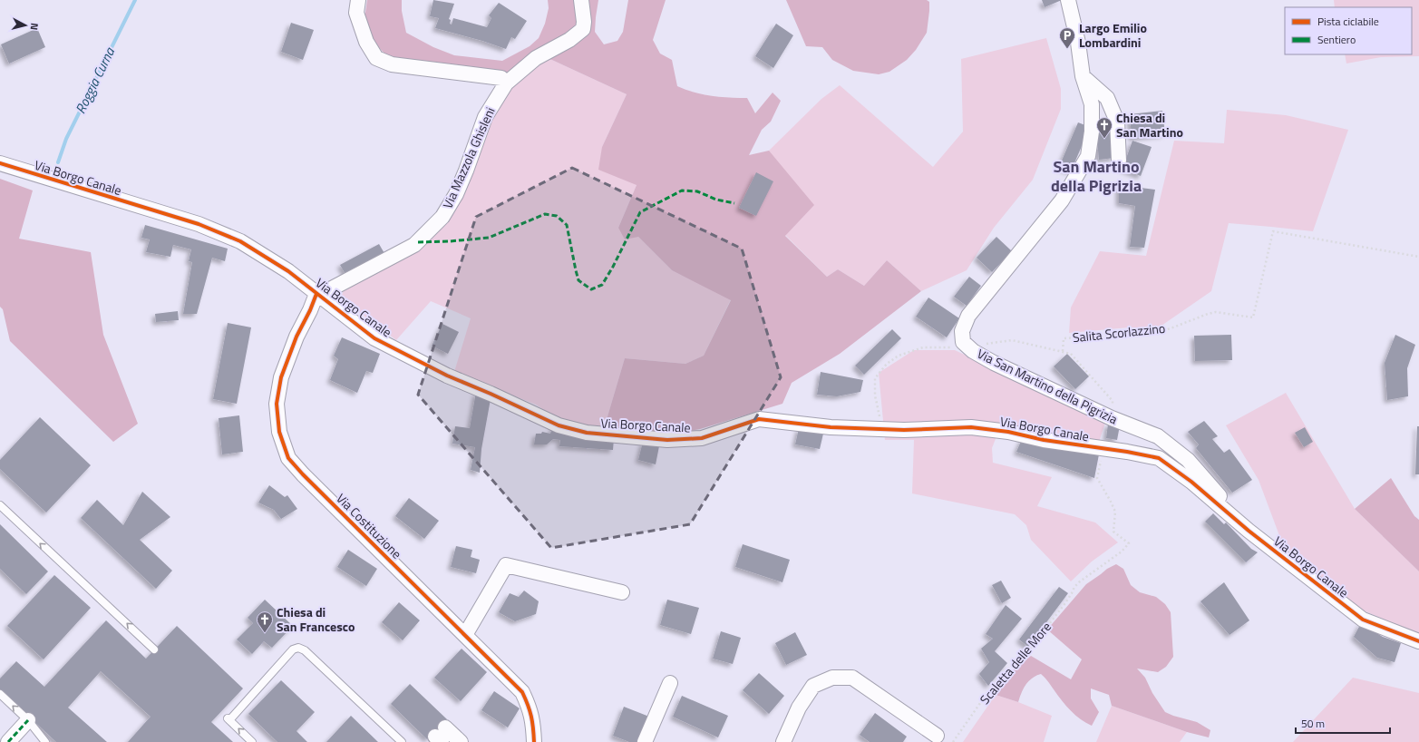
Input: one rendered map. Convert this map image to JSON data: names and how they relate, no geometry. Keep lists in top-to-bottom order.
{
  "streets": {
    "street": [
      "Via Mazzola Ghisleni",
      "Via Borgo Canale",
      "Via San Martino della Pigrizia",
      "Via Costituzione"
    ],
    "path": ["Salita Scorlazzino", "Scaletta delle More"]
  },
  "crossings": [
    ["Via Mazzola Ghisleni", "Via Borgo Canale"],
    ["Via Mazzola Ghisleni", "Via Costituzione"],
    ["Via Borgo Canale", "Via San Martino della Pigrizia"],
    ["Via Borgo Canale", "Via Costituzione"],
    ["Via Borgo Canale", "Scaletta delle More"],
    ["Salita Scorlazzino", "Via San Martino della Pigrizia"]
  ],
  "districts": ["San Martino della Pigrizia"],
  "water": ["Roggia Curna"],
  "places": {
    "parking": ["Largo Emilio Lombardini"],
    "church": ["Chiesa di San Martino", "Chiesa di San Francesco"]
  },
  "legend": ["Pista ciclabile", "Sentiero"],
  "scale_bar": "50 m",
  "north": "right"
}
